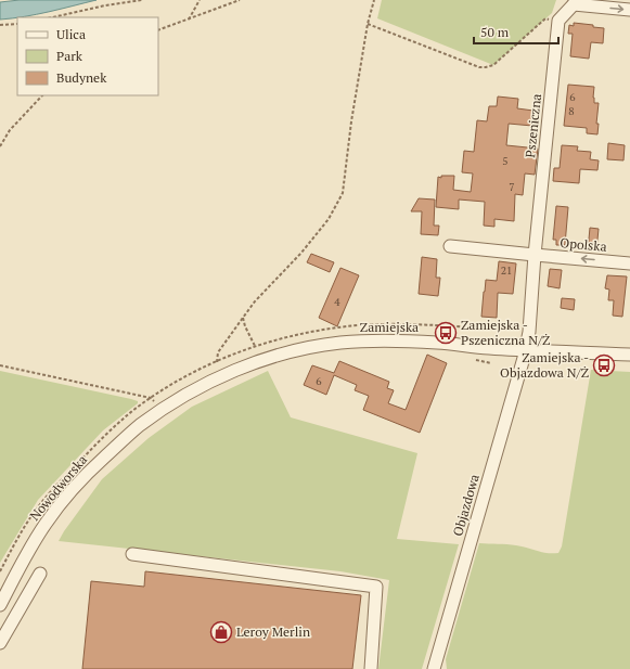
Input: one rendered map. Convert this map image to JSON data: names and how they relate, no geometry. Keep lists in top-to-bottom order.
{
  "streets": {
    "street": [
      "Pszeniczna",
      "Opolska",
      "Zamiejska",
      "Nowodworska",
      "Objazdowa"
    ]
  },
  "crossings": [
    ["Pszeniczna", "Opolska"],
    ["Pszeniczna", "Zamiejska"],
    ["Pszeniczna", "Objazdowa"],
    ["Zamiejska", "Nowodworska"],
    ["Zamiejska", "Objazdowa"]
  ],
  "one_way": ["Opolska"],
  "places": {
    "bus stop": ["Zamiejska - Pszeniczna N/Ż", "Zamiejska - Objazdowa N/Ż"],
    "shop": ["Leroy Merlin"]
  },
  "house_numbers": [
    "6",
    "8",
    "5",
    "7",
    "21",
    "4",
    "6"
  ],
  "legend": ["Ulica", "Park", "Budynek"],
  "scale_bar": "50 m"
}
